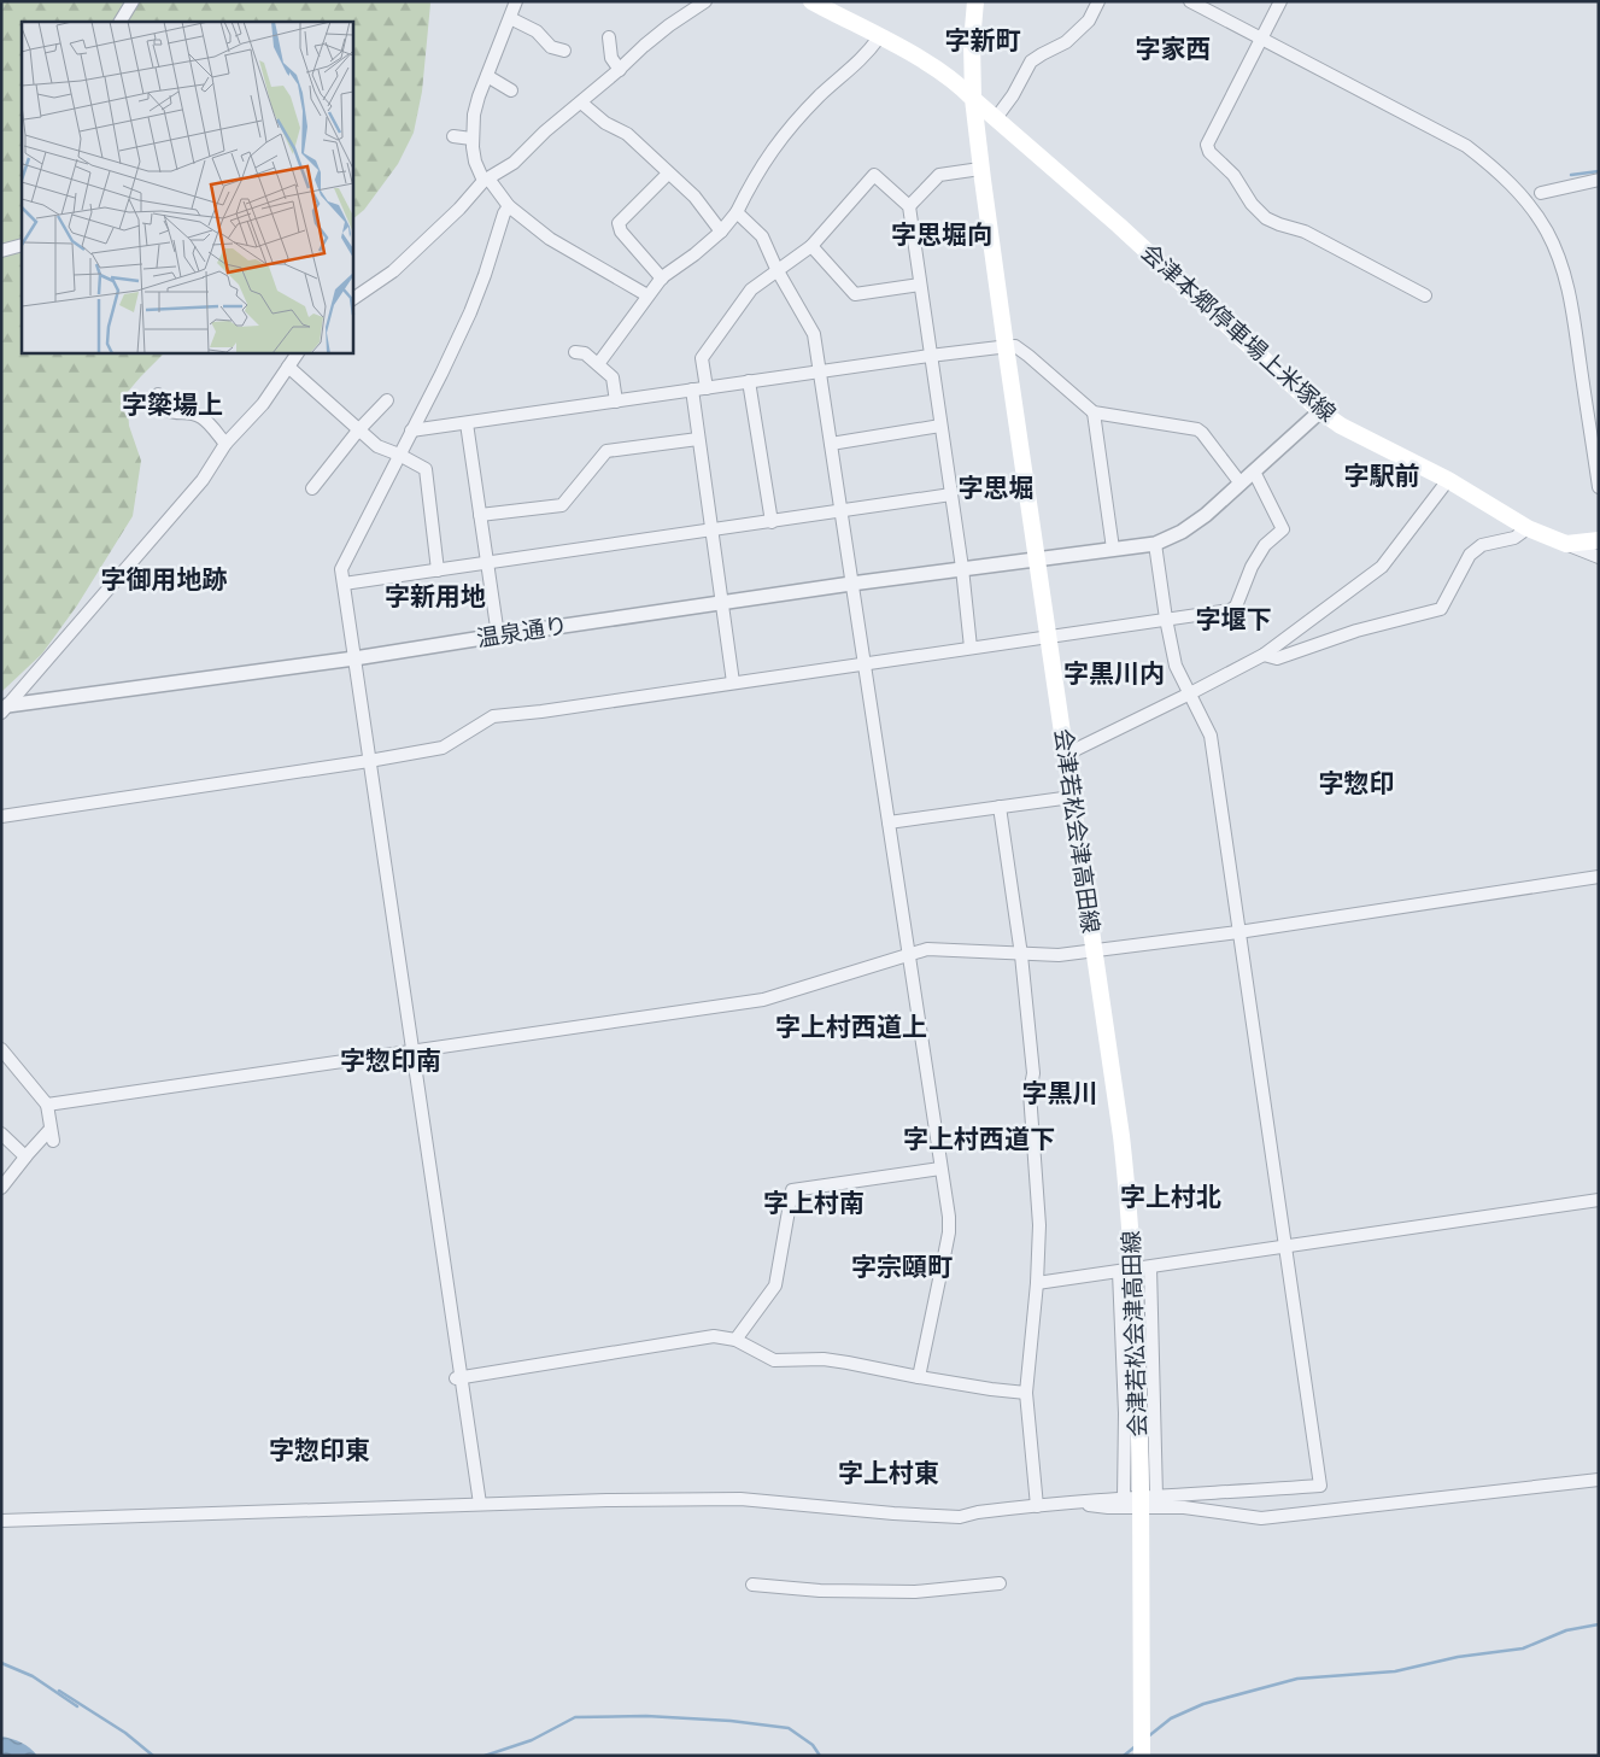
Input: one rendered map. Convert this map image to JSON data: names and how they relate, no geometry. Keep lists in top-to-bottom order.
{
  "streets": {
    "main road": ["会津本郷停車場上米塚線", "会津若松会津高田線"],
    "street": ["温泉通り"]
  },
  "crossings": [
    ["会津本郷停車場上米塚線", "温泉通り"],
    ["会津本郷停車場上米塚線", "会津若松会津高田線"],
    ["温泉通り", "会津若松会津高田線"]
  ],
  "districts": [
    "字新町",
    "字家西",
    "字思堀向",
    "字簗場上",
    "字駅前",
    "字思堀",
    "字御用地跡",
    "字新用地",
    "字堰下",
    "字黒川内",
    "字惣印",
    "字上村西道上",
    "字惣印南",
    "字黒川",
    "字上村西道下",
    "字上村北",
    "字上村南",
    "字宗頤町",
    "字惣印東",
    "字上村東"
  ]
}
